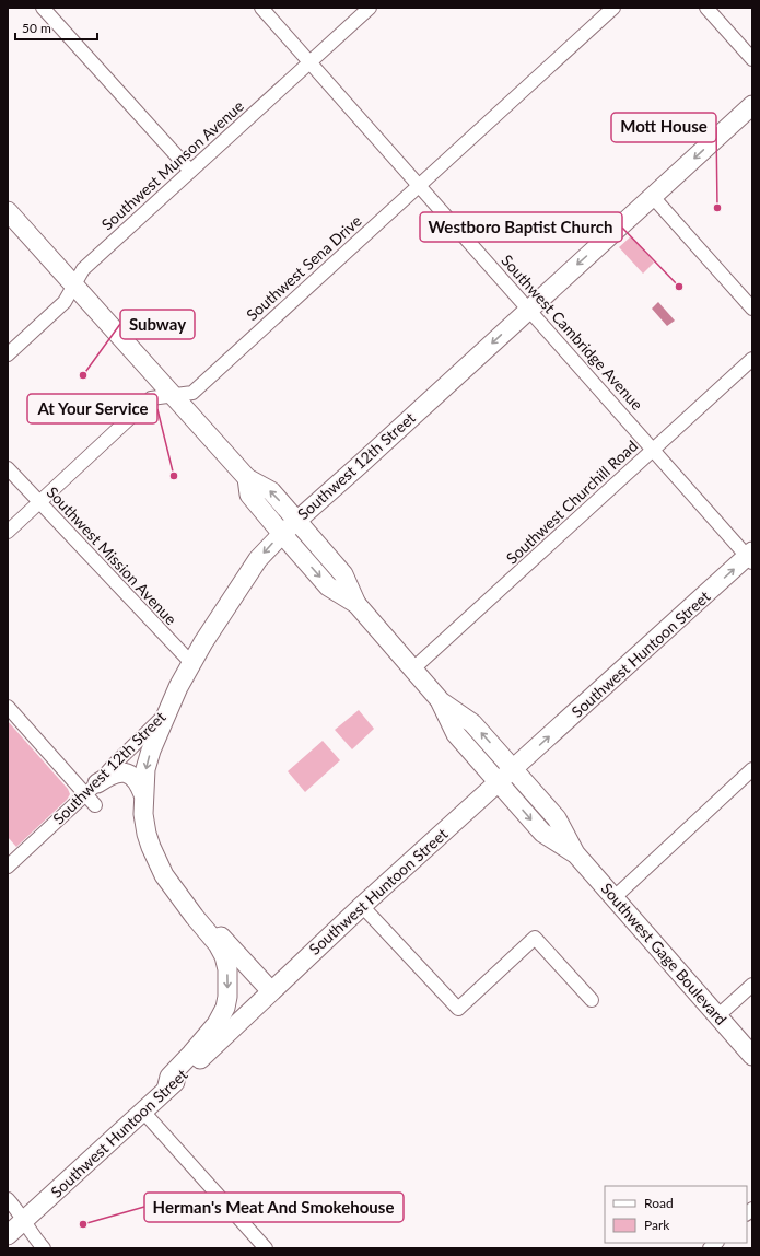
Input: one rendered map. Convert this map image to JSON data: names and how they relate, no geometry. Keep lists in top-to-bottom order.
{
  "streets": {
    "main road": ["Southwest 12th Street", "Southwest Huntoon Street", "Southwest Gage Boulevard"],
    "street": [
      "Southwest Munson Avenue",
      "Southwest Sena Drive",
      "Southwest Cambridge Avenue",
      "Southwest Churchill Road",
      "Southwest Mission Avenue"
    ]
  },
  "crossings": [
    ["Southwest Munson Avenue", "Southwest Cambridge Avenue"],
    ["Southwest Munson Avenue", "Southwest Gage Boulevard"],
    ["Southwest Sena Drive", "Southwest Cambridge Avenue"],
    ["Southwest Sena Drive", "Southwest Mission Avenue"],
    ["Southwest Sena Drive", "Southwest Gage Boulevard"],
    ["Southwest Cambridge Avenue", "Southwest 12th Street"],
    ["Southwest Cambridge Avenue", "Southwest Churchill Road"],
    ["Southwest Cambridge Avenue", "Southwest Huntoon Street"],
    ["Southwest 12th Street", "Southwest Mission Avenue"],
    ["Southwest 12th Street", "Southwest Gage Boulevard"],
    ["Southwest Churchill Road", "Southwest Gage Boulevard"],
    ["Southwest Huntoon Street", "Southwest Gage Boulevard"]
  ],
  "one_way": ["Southwest 12th Street"],
  "places": [
    "Mott House",
    "Westboro Baptist Church",
    "Subway",
    "At Your Service",
    "Herman's Meat And Smokehouse"
  ],
  "legend": ["Road", "Park"],
  "scale_bar": "50 m"
}
